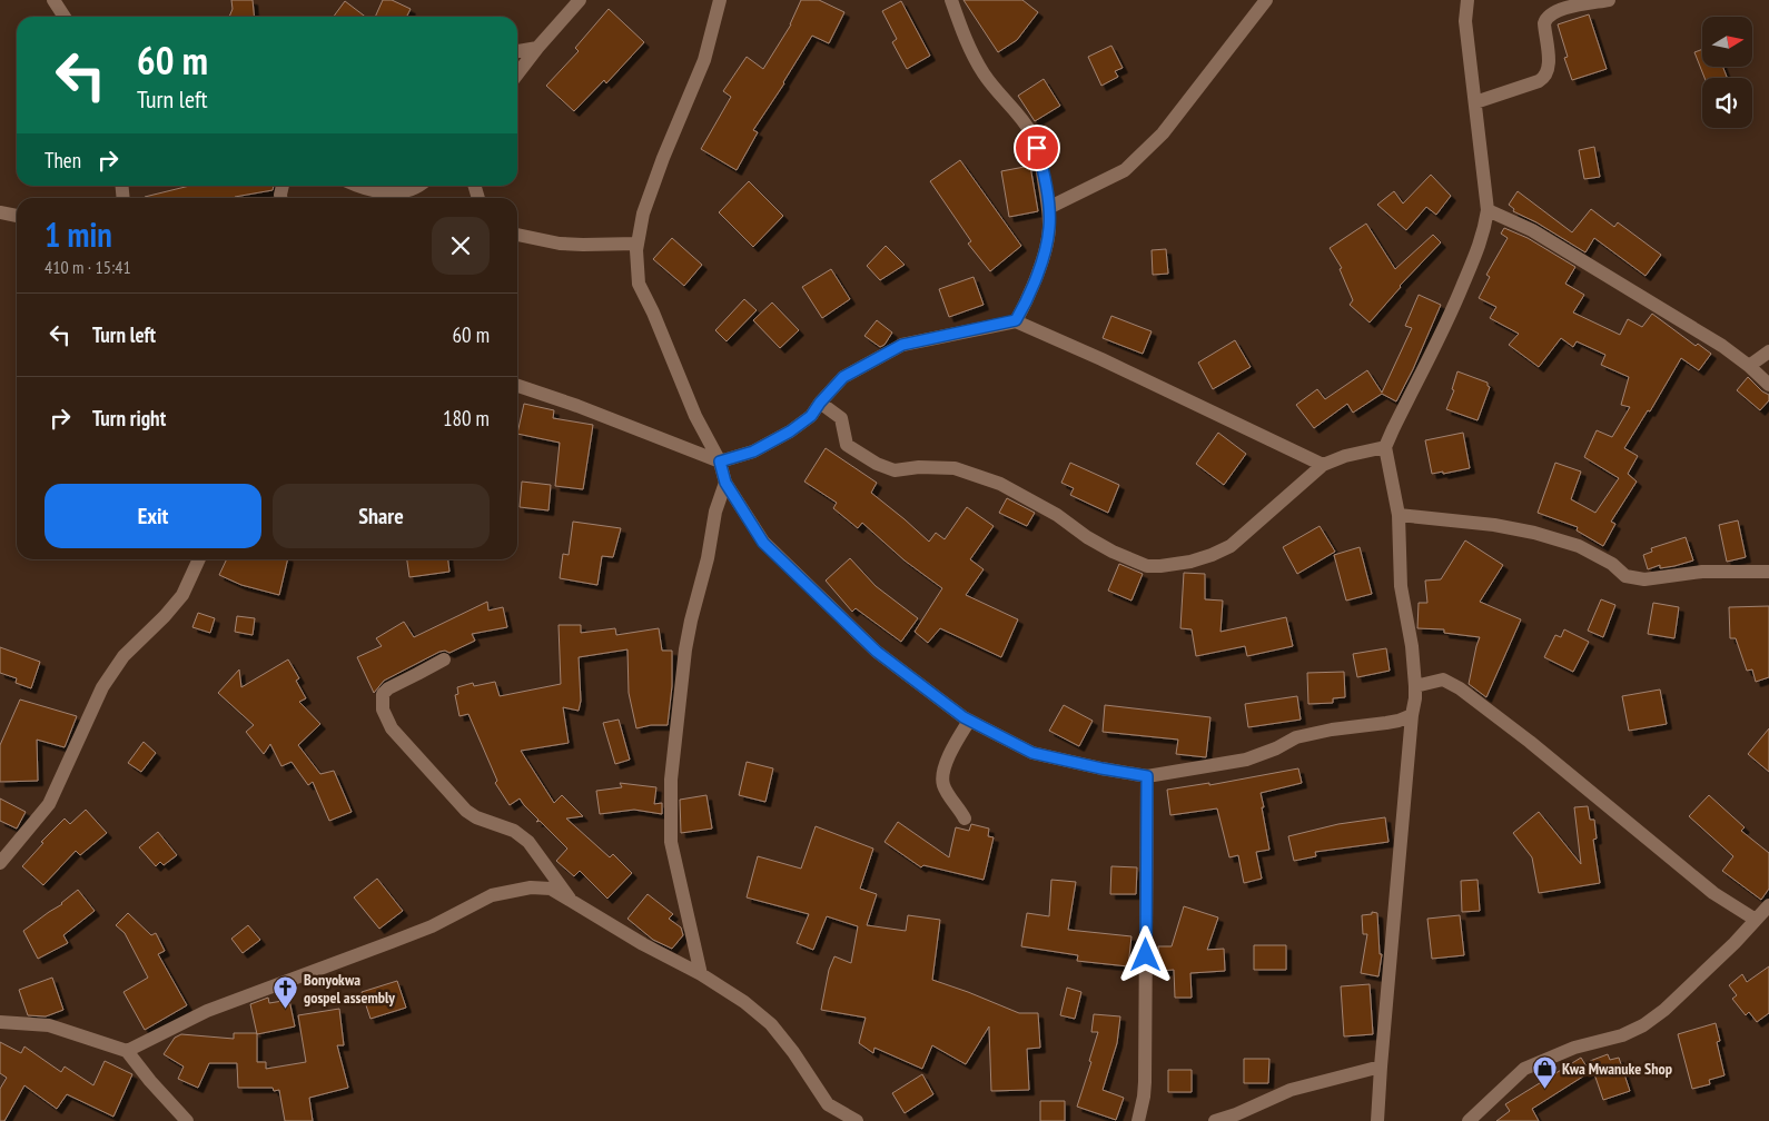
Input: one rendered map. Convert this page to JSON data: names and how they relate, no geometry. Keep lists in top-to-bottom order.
{
  "places": {
    "church": ["Bonyokwa gospel assembly"],
    "shop": ["Kwa Mwanuke Shop"]
  },
  "north": "right",
  "page": {
    "turn": ["60 m", "Turn left"],
    "then": "Then",
    "heading": ["1 min", "410 m · 15:41"],
    "list": [
      {
        "name": "Turn left",
        "value": "60 m"
      },
      {
        "name": "Turn right",
        "value": "180 m"
      }
    ],
    "buttons": ["Exit", "Share"]
  }
}
